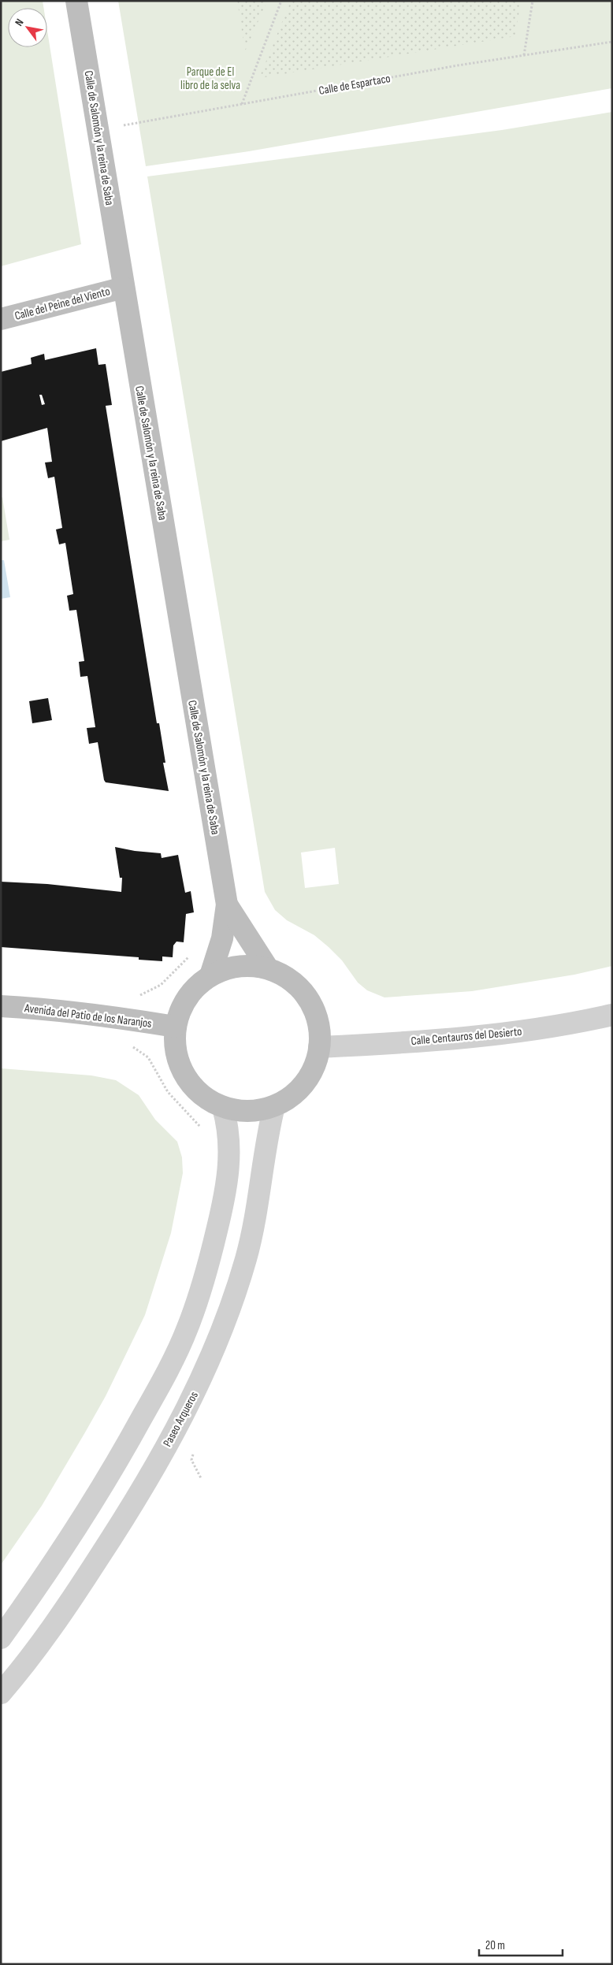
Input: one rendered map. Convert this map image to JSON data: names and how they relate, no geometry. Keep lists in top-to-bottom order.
{
  "streets": {
    "street": [
      "Calle de Salomón y la reina de Saba",
      "Calle del Peine del Viento",
      "Avenida del Patio de los Naranjos",
      "Calle Centauros del Desierto",
      "Paseo Arqueros"
    ],
    "path": ["Calle de Espartaco"]
  },
  "crossings": [
    ["Calle de Espartaco", "Calle de Salomón y la reina de Saba"],
    ["Calle de Salomón y la reina de Saba", "Calle del Peine del Viento"]
  ],
  "parks": ["Parque de El libro de la selva"],
  "scale_bar": "20 m",
  "north": "top left"
}
